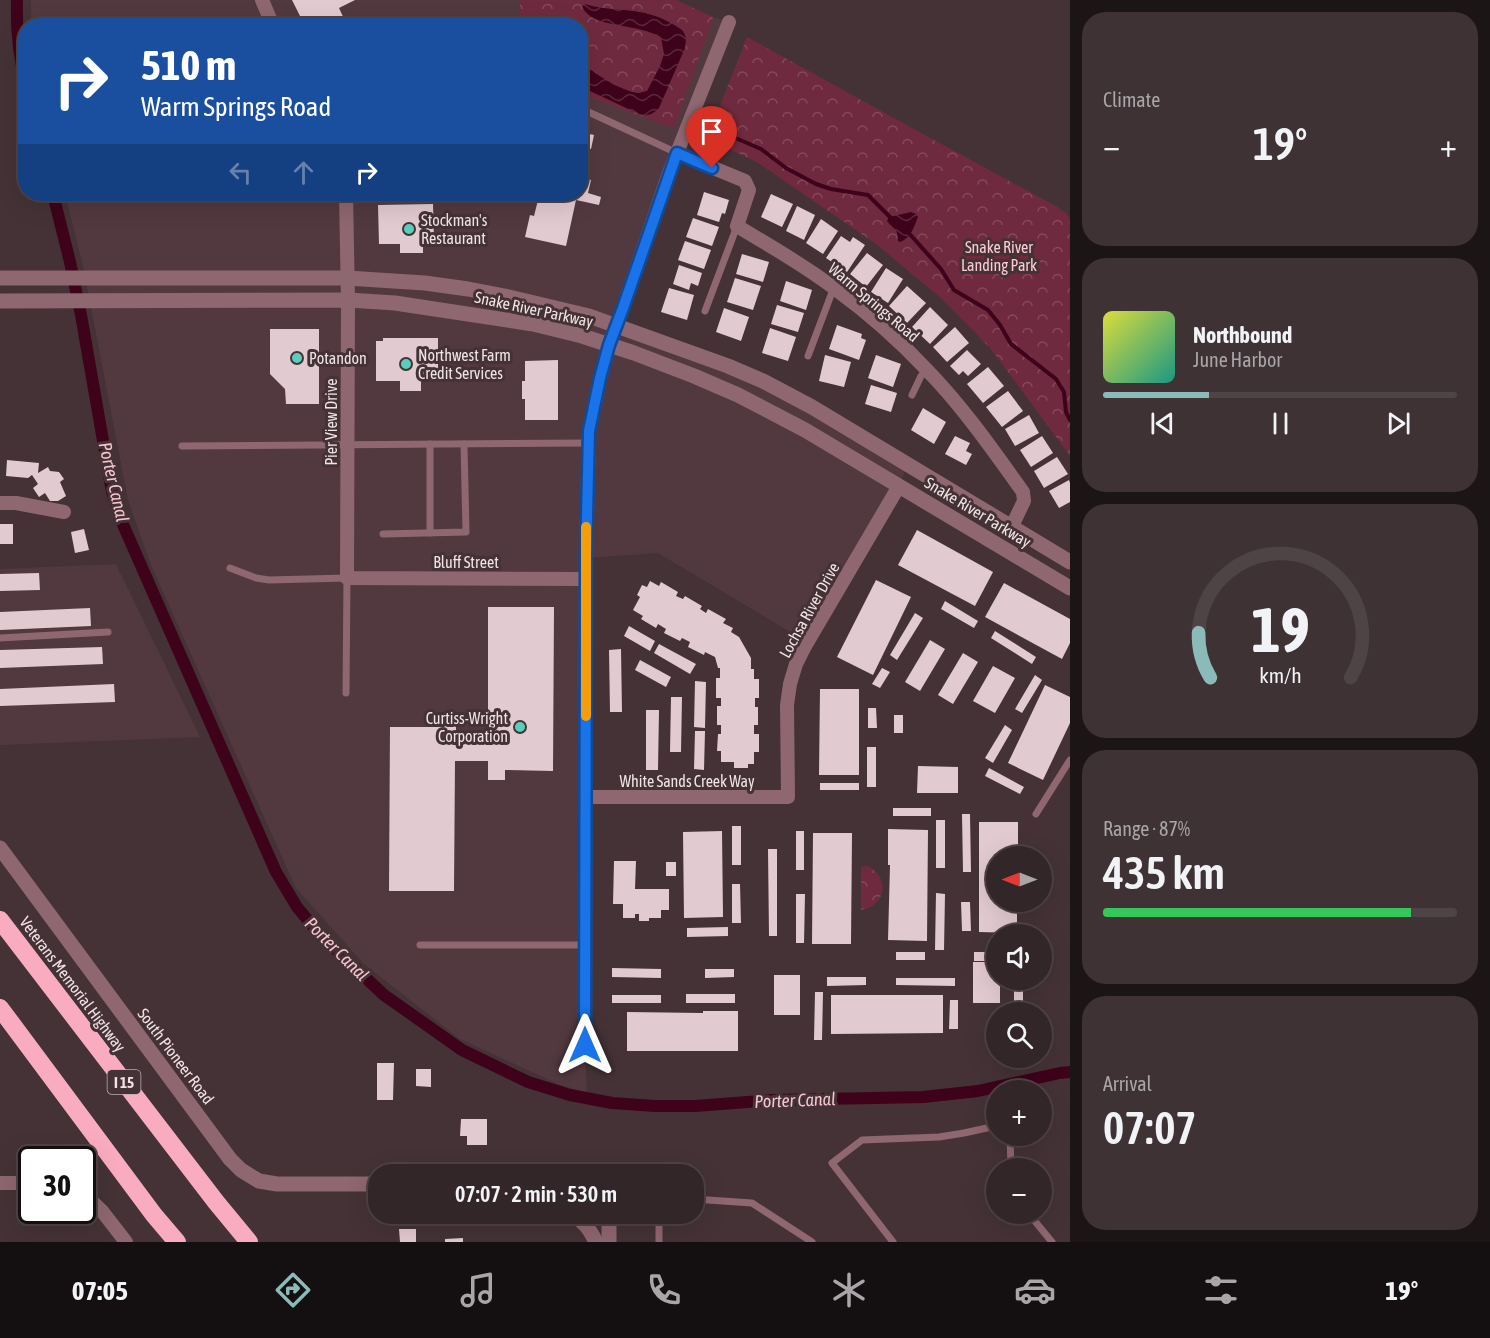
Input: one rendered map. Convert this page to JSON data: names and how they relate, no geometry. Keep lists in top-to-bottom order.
{
  "streets": {
    "highway": ["Veterans Memorial Highway", "I 15"],
    "street": [
      "Warm Springs Road",
      "Snake River Parkway",
      "Pier View Drive",
      "Bluff Street",
      "Lochsa River Drive",
      "White Sands Creek Way",
      "South Pioneer Road"
    ]
  },
  "crossings": [
    ["Warm Springs Road", "Snake River Parkway"],
    ["Snake River Parkway", "Pier View Drive"],
    ["Snake River Parkway", "Lochsa River Drive"],
    ["Pier View Drive", "Bluff Street"],
    ["Lochsa River Drive", "White Sands Creek Way"]
  ],
  "water": ["Porter Canal"],
  "parks": ["Snake River Landing Park"],
  "places": [
    "Stockman's Restaurant",
    "Potandon",
    "Northwest Farm Credit Services",
    "Curtiss-Wright Corporation"
  ],
  "north": "left",
  "page": {
    "tile": [
      "Climate",
      ["Range · 87%", "435 km"],
      ["Arrival", "07:07"]
    ],
    "turn": ["510 m", "Warm Springs Road"],
    "heat": ["−", "19°", "+"],
    "song": ["Northbound", "June Harbor"],
    "map_buttons": ["+", "−"],
    "limit": "30",
    "trip": "07:07 · 2 min · 530 m",
    "tabs": ["07:05", "19°"],
    "gauge": ["19", "km/h"]
  }
}
